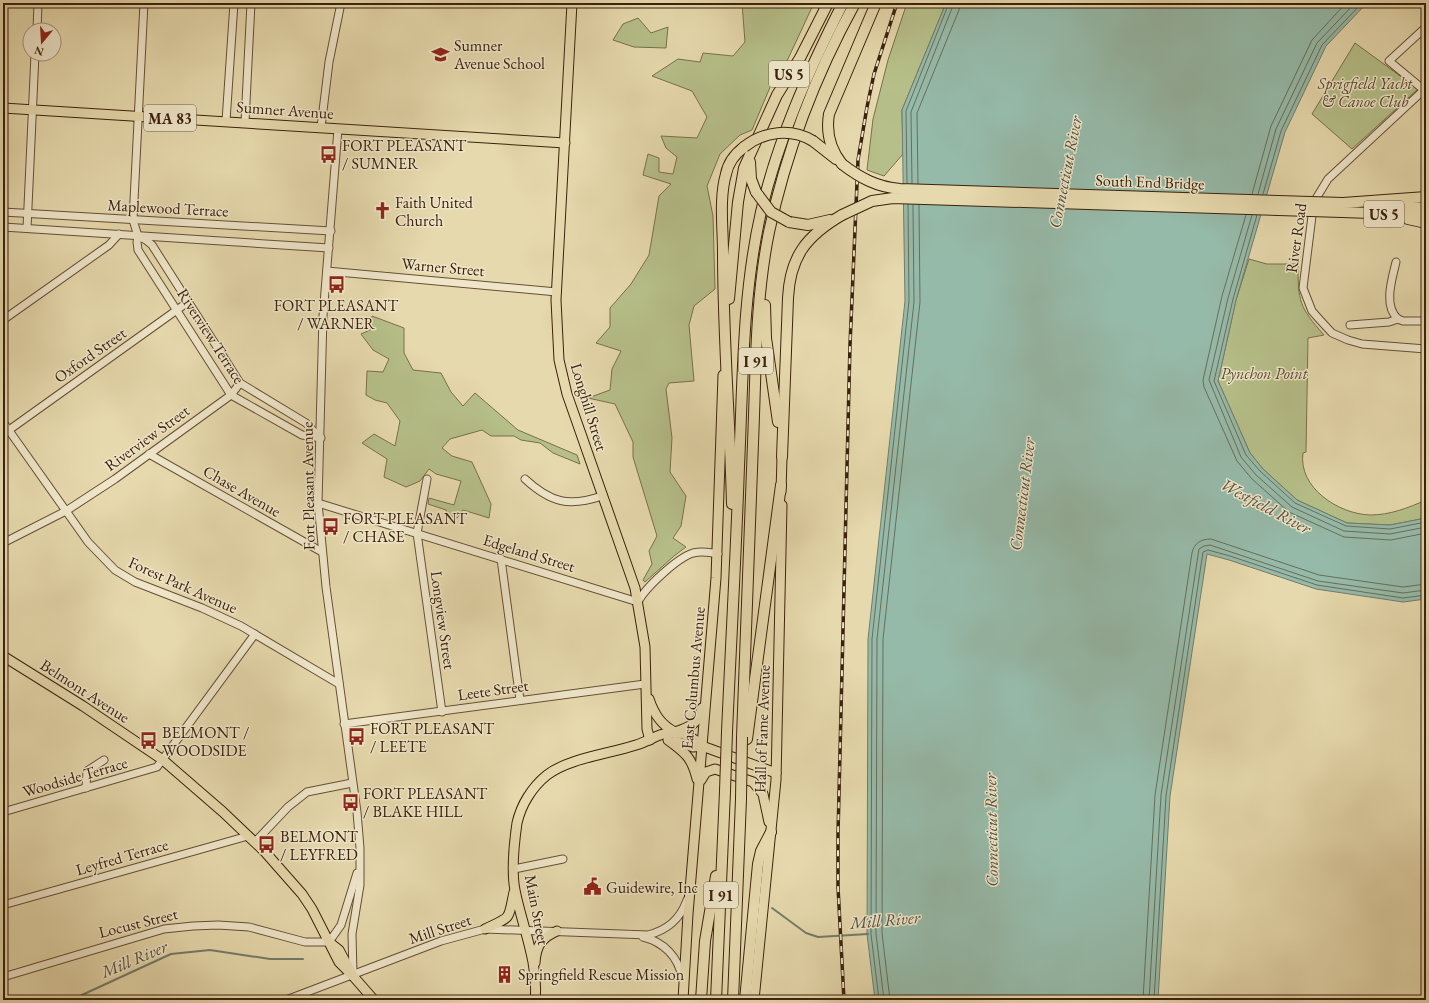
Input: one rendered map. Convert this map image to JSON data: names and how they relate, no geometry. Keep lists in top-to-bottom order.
{
  "streets": {
    "highway": ["US 5", "South End Bridge", "I 91"],
    "main road": [
      "Sumner Avenue",
      "MA 83",
      "Longhill Street",
      "East Columbus Avenue",
      "Belmont Avenue",
      "Hall of Fame Avenue",
      "Main Street"
    ],
    "street": [
      "Maplewood Terrace",
      "River Road",
      "Warner Street",
      "Riverview Terrace",
      "Oxford Street",
      "Riverview Street",
      "Fort Pleasant Avenue",
      "Chase Avenue",
      "Edgeland Street",
      "Forest Park Avenue",
      "Longview Street",
      "Leete Street",
      "Woodside Terrace",
      "Leyfred Terrace",
      "Locust Street",
      "Mill Street"
    ]
  },
  "crossings": [
    ["US 5", "South End Bridge"],
    ["Sumner Avenue", "Longhill Street"],
    ["Sumner Avenue", "Fort Pleasant Avenue"],
    ["Maplewood Terrace", "Riverview Terrace"],
    ["Maplewood Terrace", "Fort Pleasant Avenue"],
    ["Warner Street", "Longhill Street"],
    ["Warner Street", "Fort Pleasant Avenue"],
    ["Riverview Terrace", "Oxford Street"],
    ["Riverview Terrace", "Riverview Street"],
    ["Riverview Terrace", "Fort Pleasant Avenue"],
    ["Oxford Street", "Forest Park Avenue"],
    ["Longhill Street", "Edgeland Street"],
    ["Longhill Street", "Leete Street"],
    ["Longhill Street", "Main Street"],
    ["Riverview Street", "Chase Avenue"],
    ["Riverview Street", "Forest Park Avenue"],
    ["Fort Pleasant Avenue", "Chase Avenue"],
    ["Fort Pleasant Avenue", "Edgeland Street"],
    ["Fort Pleasant Avenue", "Forest Park Avenue"],
    ["Fort Pleasant Avenue", "Leete Street"],
    ["Fort Pleasant Avenue", "Belmont Avenue"],
    ["Fort Pleasant Avenue", "Locust Street"],
    ["Fort Pleasant Avenue", "Mill Street"],
    ["Edgeland Street", "Longview Street"],
    ["Forest Park Avenue", "Woodside Terrace"],
    ["Longview Street", "Leete Street"],
    ["East Columbus Avenue", "Main Street"],
    ["East Columbus Avenue", "Mill Street"],
    ["Belmont Avenue", "Woodside Terrace"],
    ["Belmont Avenue", "Leyfred Terrace"],
    ["Belmont Avenue", "Locust Street"],
    ["Hall of Fame Avenue", "Main Street"],
    ["Main Street", "Mill Street"]
  ],
  "water": ["Connecticut River", "Westfield River", "Mill River"],
  "parks": ["Sprigfield Yacht & Canoe Club", "Pynchon Point"],
  "places": {
    "school or university": ["Sumner Avenue School"],
    "bus stop": [
      "FORT PLEASANT / SUMNER",
      "FORT PLEASANT / WARNER",
      "FORT PLEASANT / CHASE",
      "FORT PLEASANT / LEETE",
      "BELMONT / WOODSIDE",
      "FORT PLEASANT / BLAKE HILL",
      "BELMONT / LEYFRED"
    ],
    "church": ["Faith United Church"],
    "public building": ["Guidewire, Inc"],
    "building": ["Springfield Rescue Mission"]
  },
  "north": "bottom"
}
